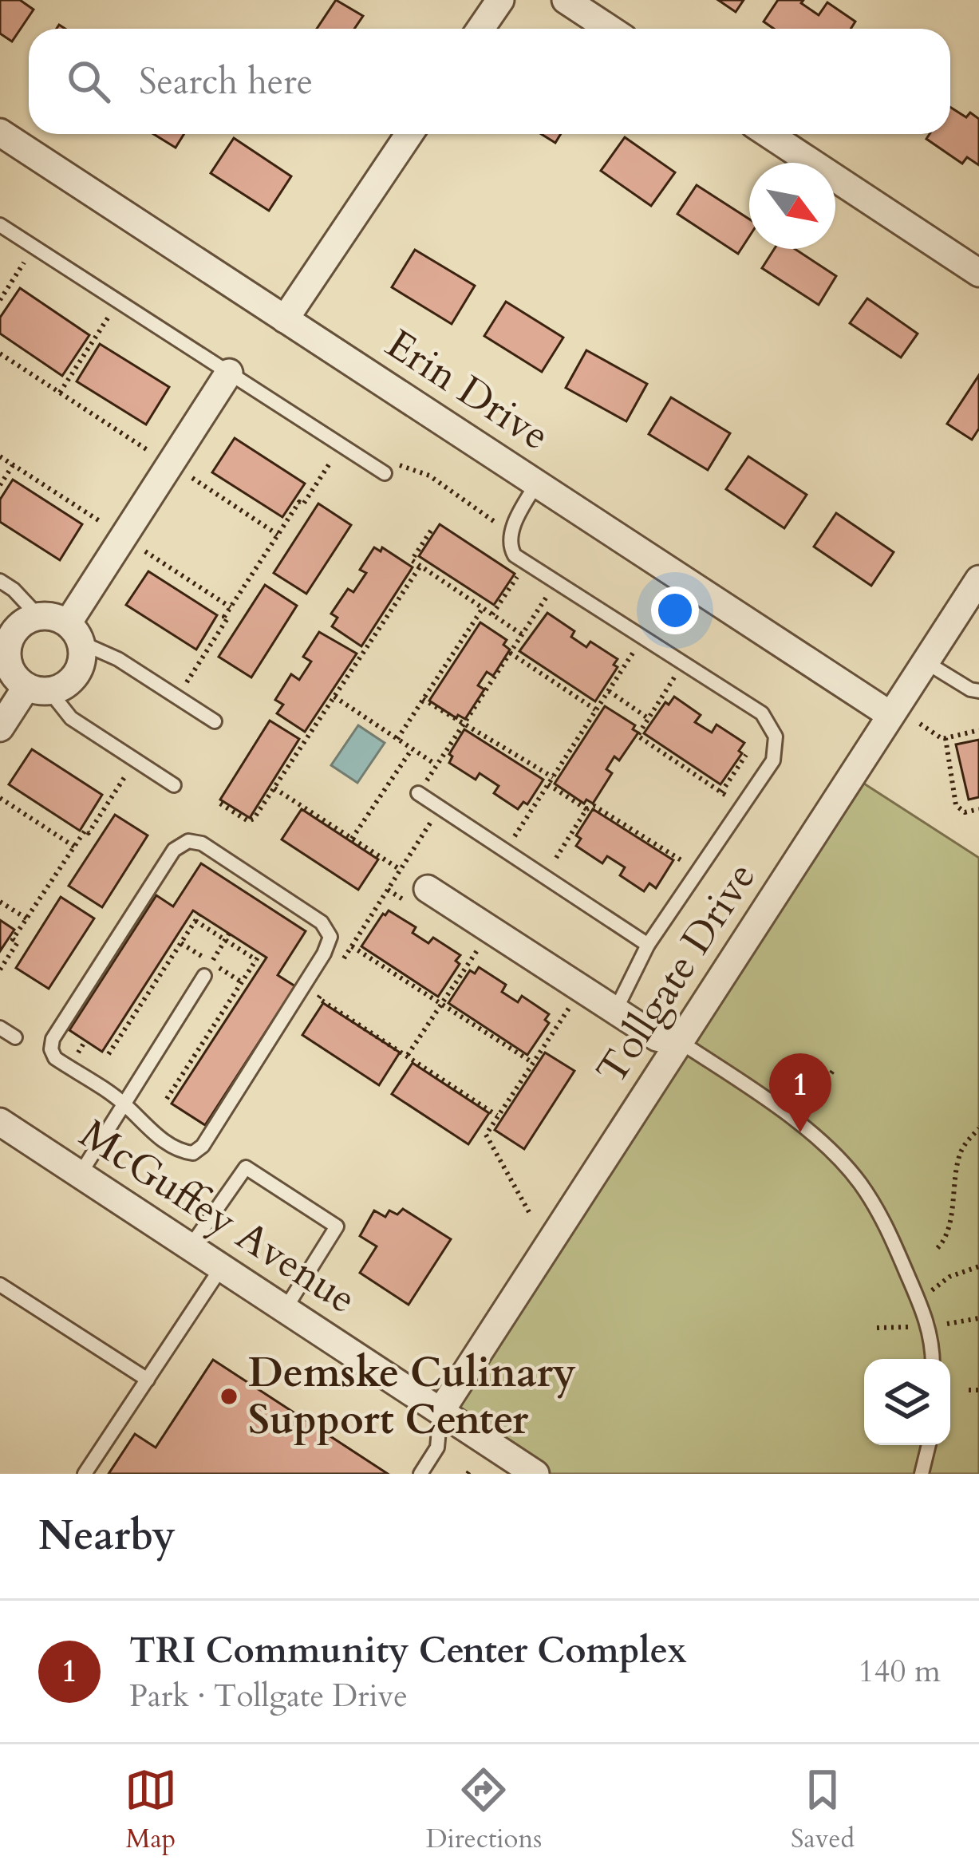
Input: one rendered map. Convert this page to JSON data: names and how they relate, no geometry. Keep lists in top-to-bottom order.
{
  "streets": {
    "street": ["Erin Drive", "Tollgate Drive", "McGuffey Avenue"]
  },
  "crossings": [
    ["Erin Drive", "Tollgate Drive"],
    ["Tollgate Drive", "McGuffey Avenue"]
  ],
  "places": ["Demske Culinary Support Center"],
  "north": "bottom right",
  "page": {
    "search": "Search here",
    "pins": "1",
    "heading": "Nearby",
    "list": [
      {
        "mark": "1",
        "name": "TRI Community Center Complex",
        "note": "Park · Tollgate Drive",
        "value": "140 m"
      }
    ],
    "nav": ["Map", "Directions", "Saved"]
  }
}
